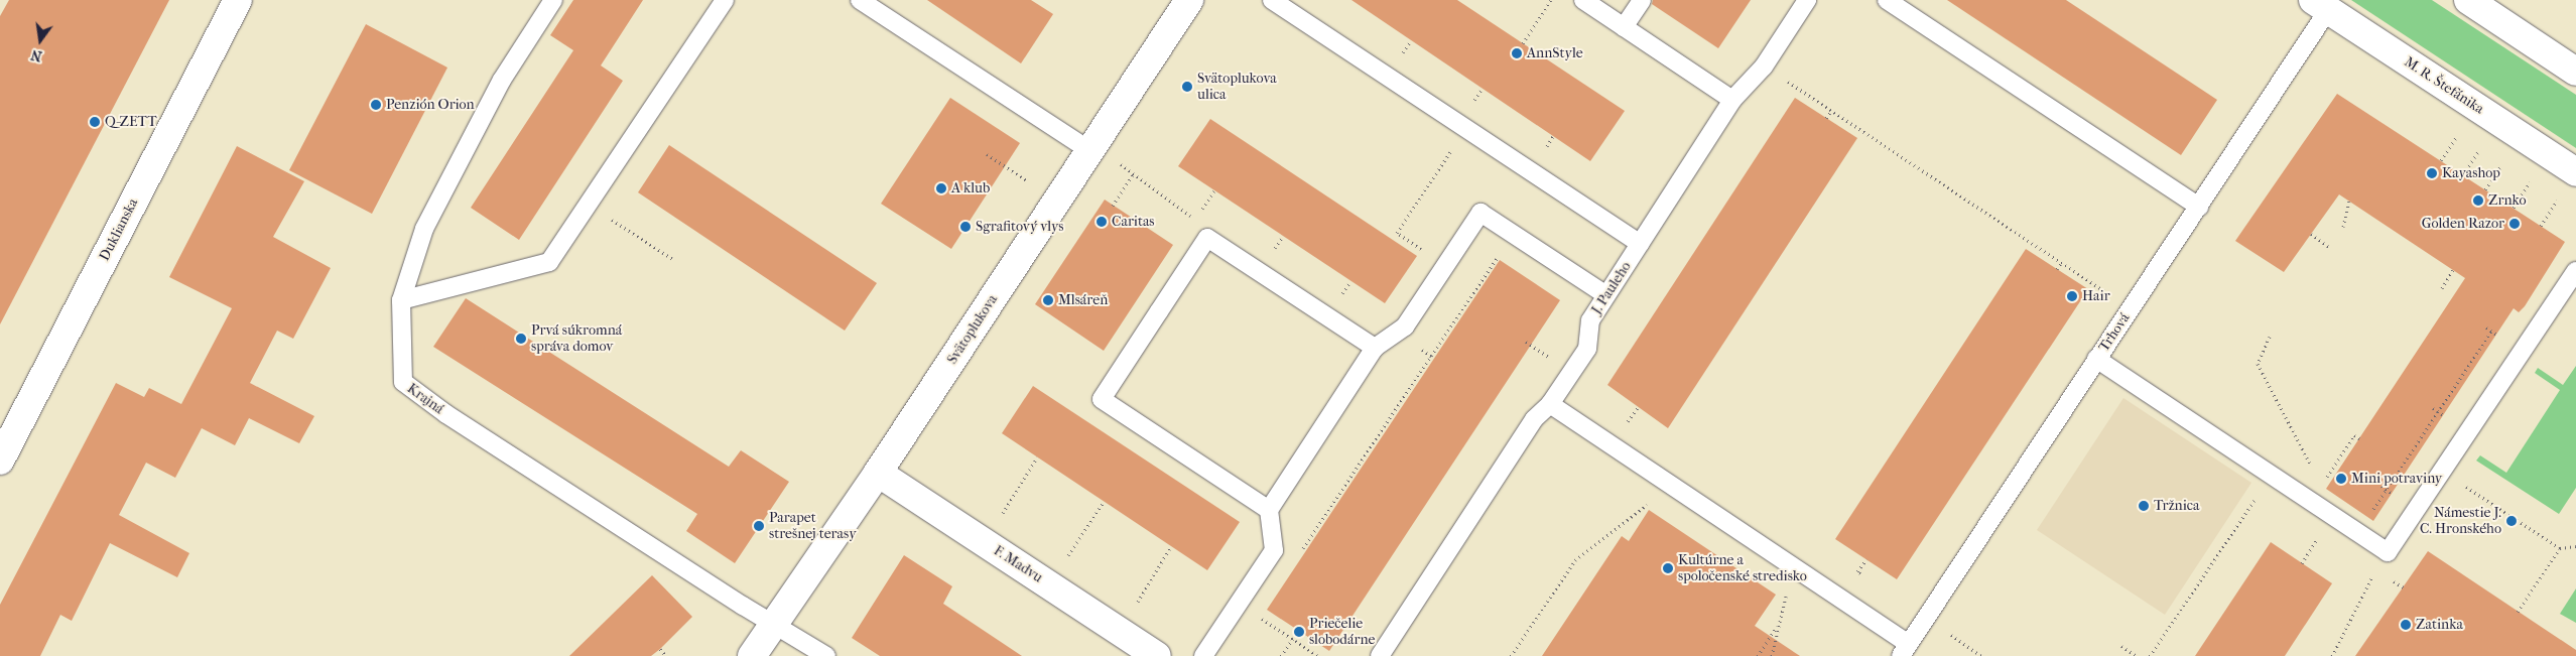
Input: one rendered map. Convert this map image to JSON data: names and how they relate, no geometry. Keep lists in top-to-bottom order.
{
  "streets": {
    "street": [
      "M. R. Štefánika",
      "Duklianska",
      "Svätoplukova",
      "F. Madvu"
    ],
    "lane": ["J. Pauleho", "Trhová", "Krajná"]
  },
  "crossings": [
    ["M. R. Štefánika", "Trhová"],
    ["Svätoplukova", "Krajná"],
    ["Svätoplukova", "F. Madvu"]
  ],
  "places": [
    "AnnStyle",
    "Svätoplukova ulica",
    "Penzión Orion",
    "Q-ZETT",
    "Kayashop",
    "A klub",
    "Zrnko",
    "Caritas",
    "Golden Razor",
    "Sgrafitový vlys",
    "Hair",
    "Mlsáreň",
    "Prvá súkromná správa domov",
    "Mini potraviny",
    "Tržnica",
    "Námestie J. C. Hronského",
    "Parapet strešnej terasy",
    "Kultúrne a spoločenské stredisko",
    "Zatinka",
    "Priečelie slobodárne"
  ],
  "north": "bottom"
}
